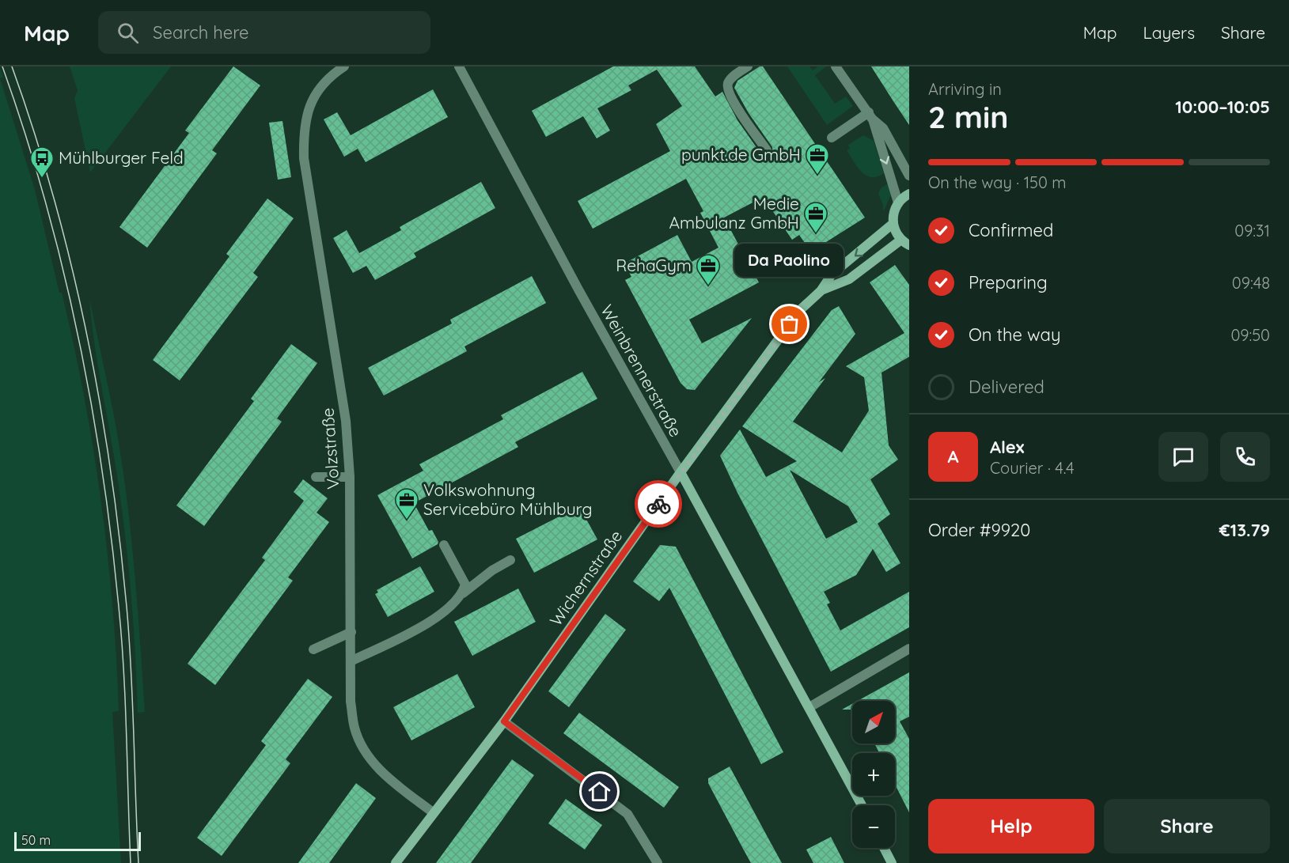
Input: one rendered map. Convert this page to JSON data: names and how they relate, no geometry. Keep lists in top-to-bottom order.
{
  "streets": {
    "street": ["Weinbrennerstraße", "Volzstraße", "Wichernstraße"]
  },
  "crossings": [
    ["Weinbrennerstraße", "Wichernstraße"],
    ["Volzstraße", "Wichernstraße"]
  ],
  "places": {
    "office": [
      "punkt.de GmbH",
      "Medie Ambulanz GmbH",
      "RehaGym",
      "Volkswohnung Servicebüro Mühlburg"
    ],
    "bus stop": ["Mühlburger Feld"],
    "other": ["Da Paolino"]
  },
  "scale_bar": "50 m",
  "north": "top right",
  "page": {
    "header": "Map",
    "search": "Search here",
    "nav": ["Map", "Layers", "Share"],
    "heading": ["2 min", "Arriving in", "10:00–10:05"],
    "panel": [
      "Alex",
      "Courier · 4.4",
      "Order #9920",
      "€13.79"
    ],
    "bar": "On the way · 150 m",
    "list": [
      ["Confirmed", "09:31"],
      ["Preparing", "09:48"],
      ["On the way", "09:50"],
      "Delivered"
    ],
    "bubble": "Da Paolino",
    "round": "A",
    "map_buttons": ["+", "−"],
    "buttons": ["Help", "Share"],
    "scale": "50 m"
  }
}
